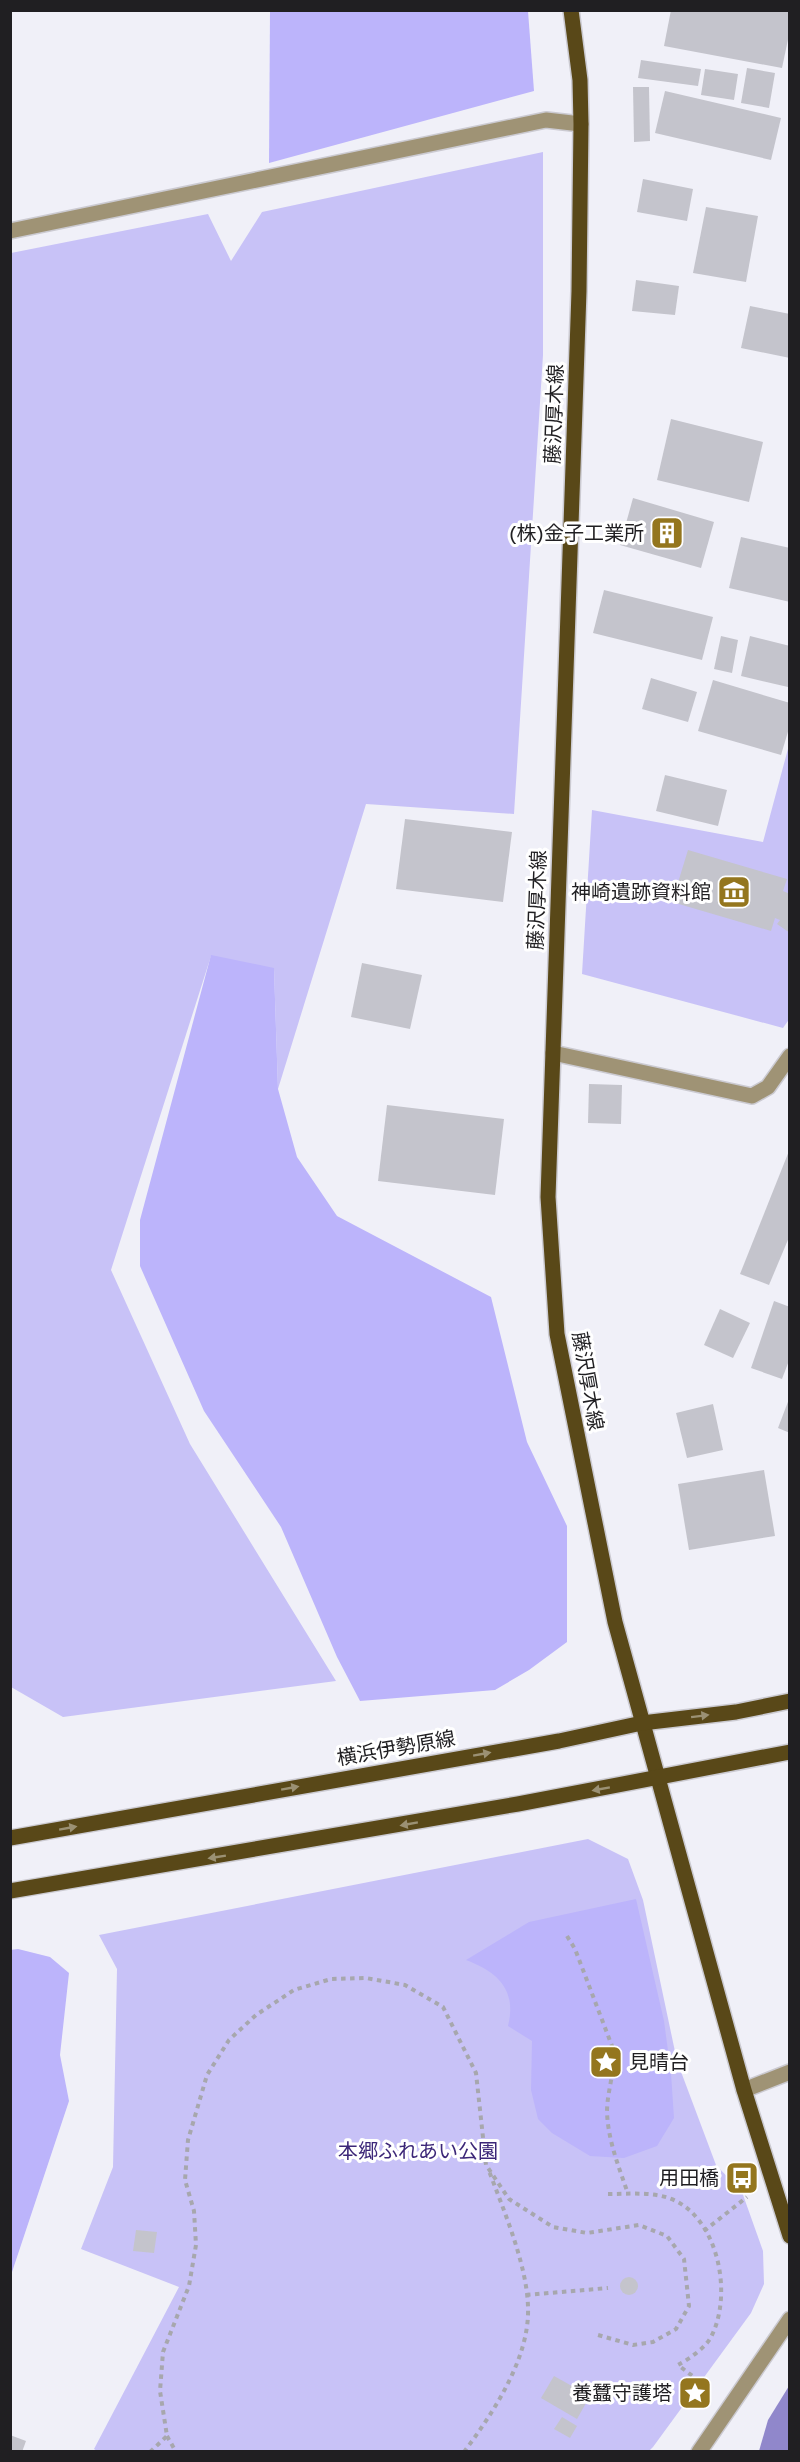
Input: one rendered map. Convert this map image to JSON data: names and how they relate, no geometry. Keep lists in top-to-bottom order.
{
  "streets": {
    "main road": ["藤沢厚木線", "横浜伊勢原線"]
  },
  "crossings": [
    ["藤沢厚木線", "横浜伊勢原線"]
  ],
  "parks": ["本郷ふれあい公園"],
  "places": {
    "building": ["(株)金子工業所"],
    "museum": ["神崎遺跡資料館"],
    "place": ["見晴台", "養蠶守護塔"],
    "bus stop": ["用田橋"]
  }
}
